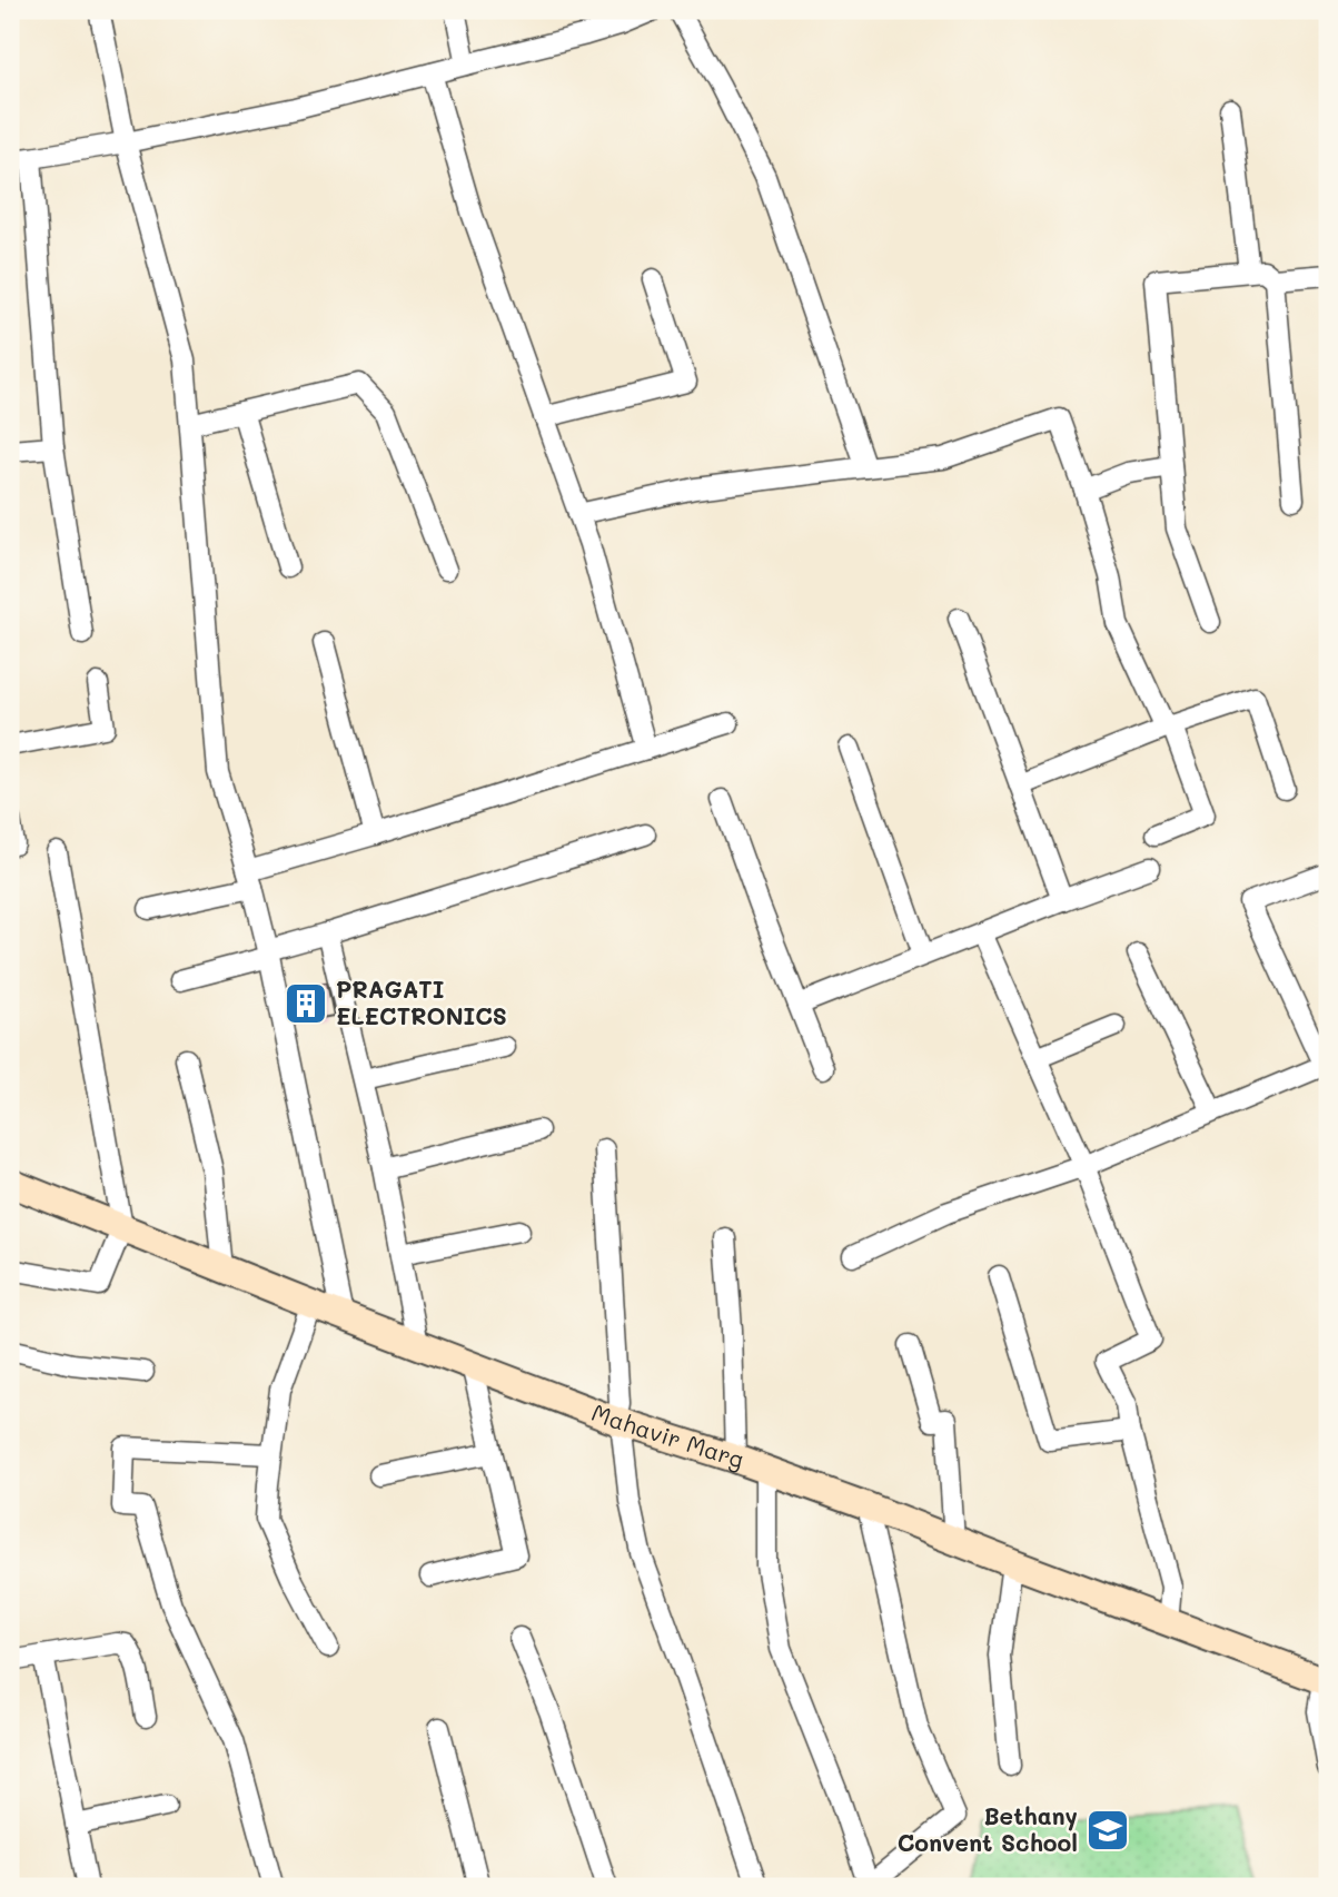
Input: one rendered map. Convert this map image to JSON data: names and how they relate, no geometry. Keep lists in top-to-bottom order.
{
  "streets": {
    "street": ["Mahavir Marg"]
  },
  "places": {
    "building": ["PRAGATI ELECTRONICS"],
    "school or university": ["Bethany Convent School"]
  }
}
